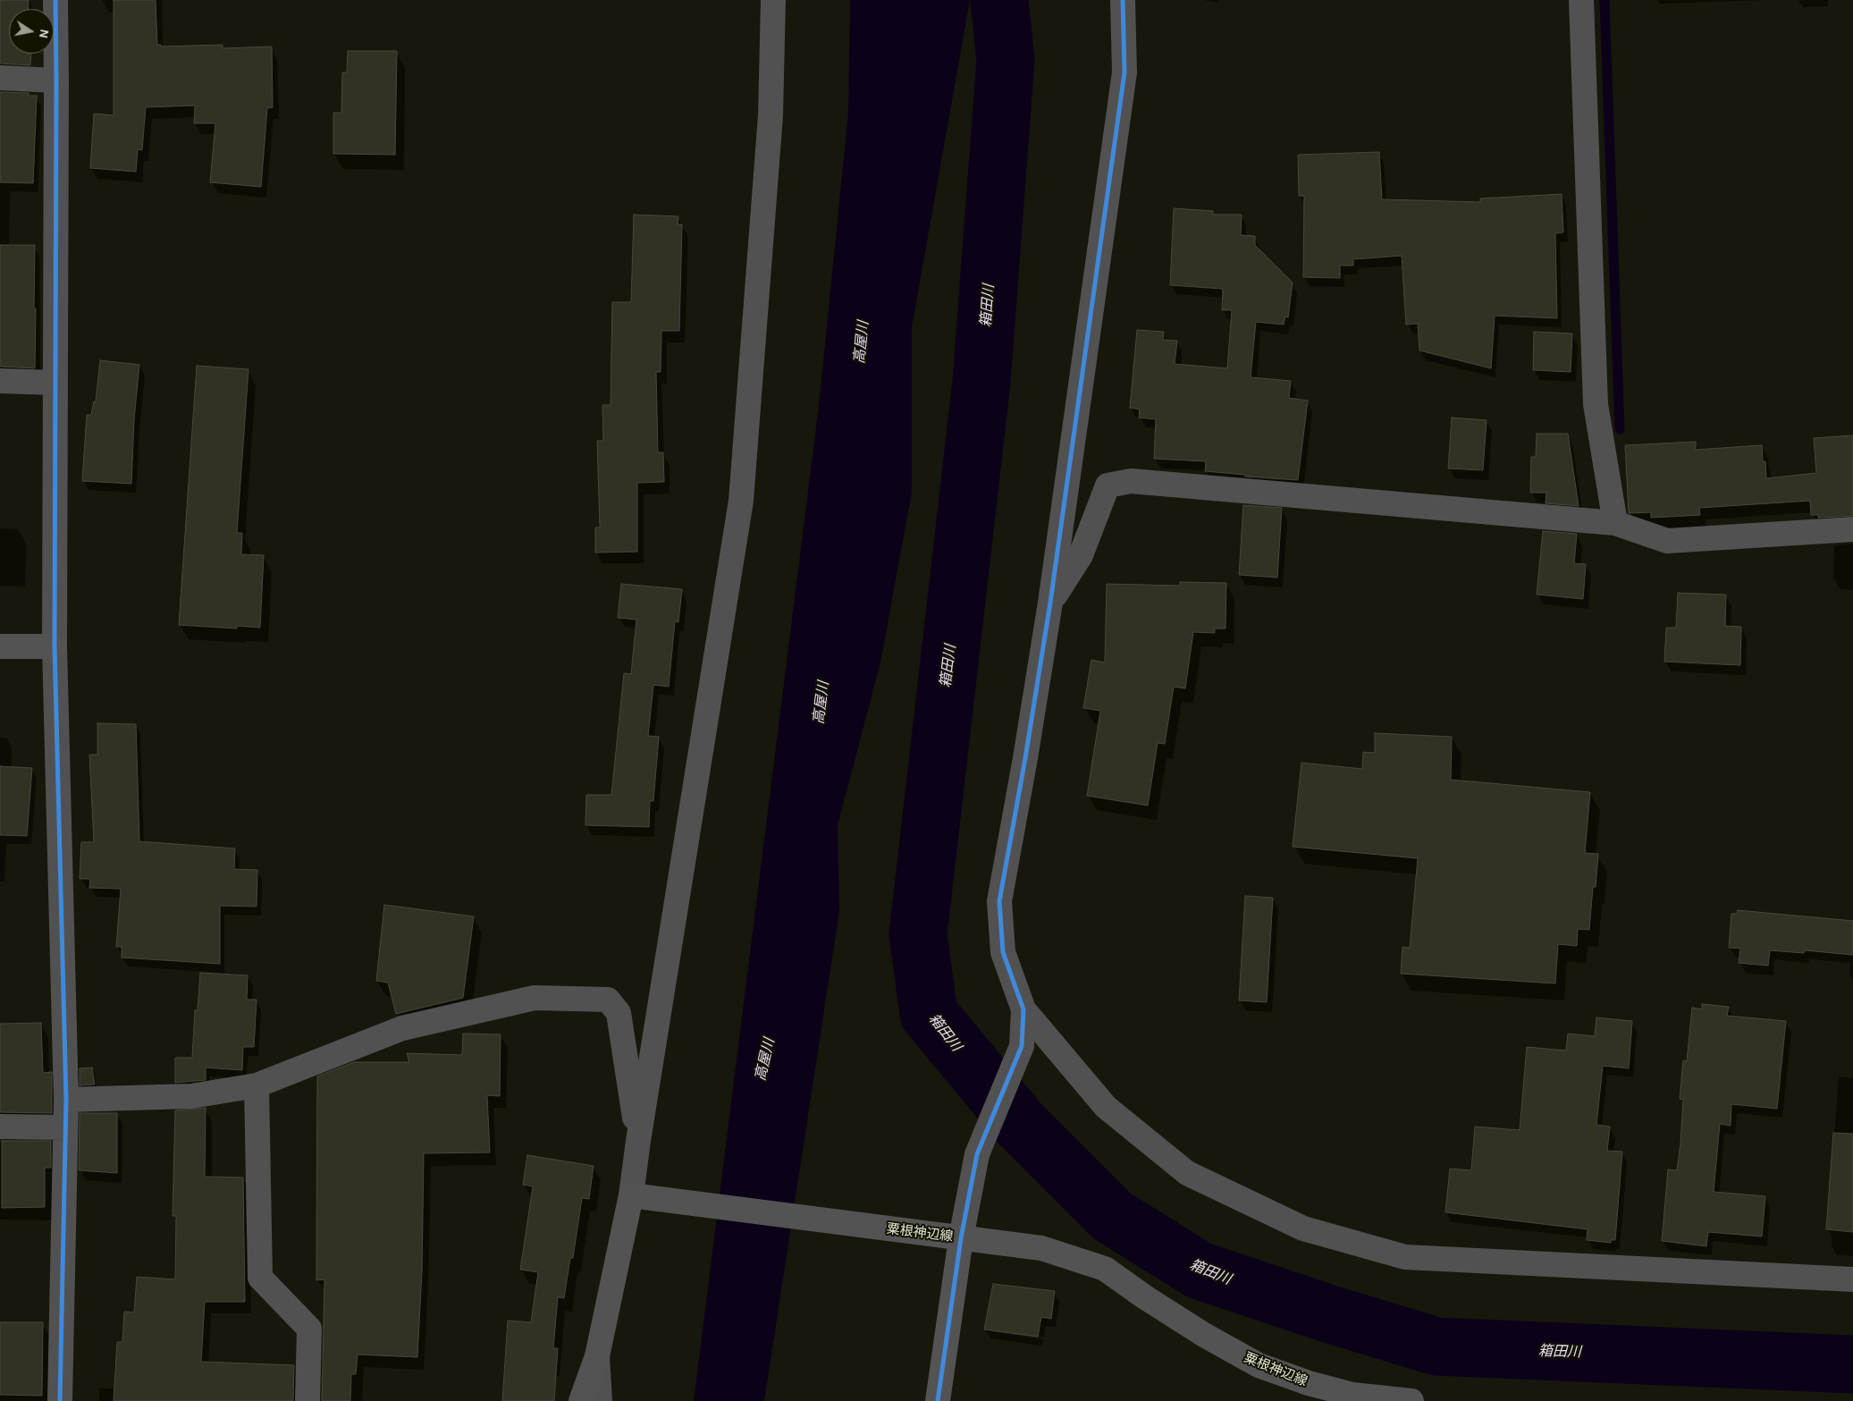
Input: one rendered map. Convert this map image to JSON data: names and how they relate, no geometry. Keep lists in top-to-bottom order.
{
  "streets": {
    "main road": ["粟根神辺線"]
  },
  "water": ["箱田川", "高屋川"],
  "north": "right"
}
